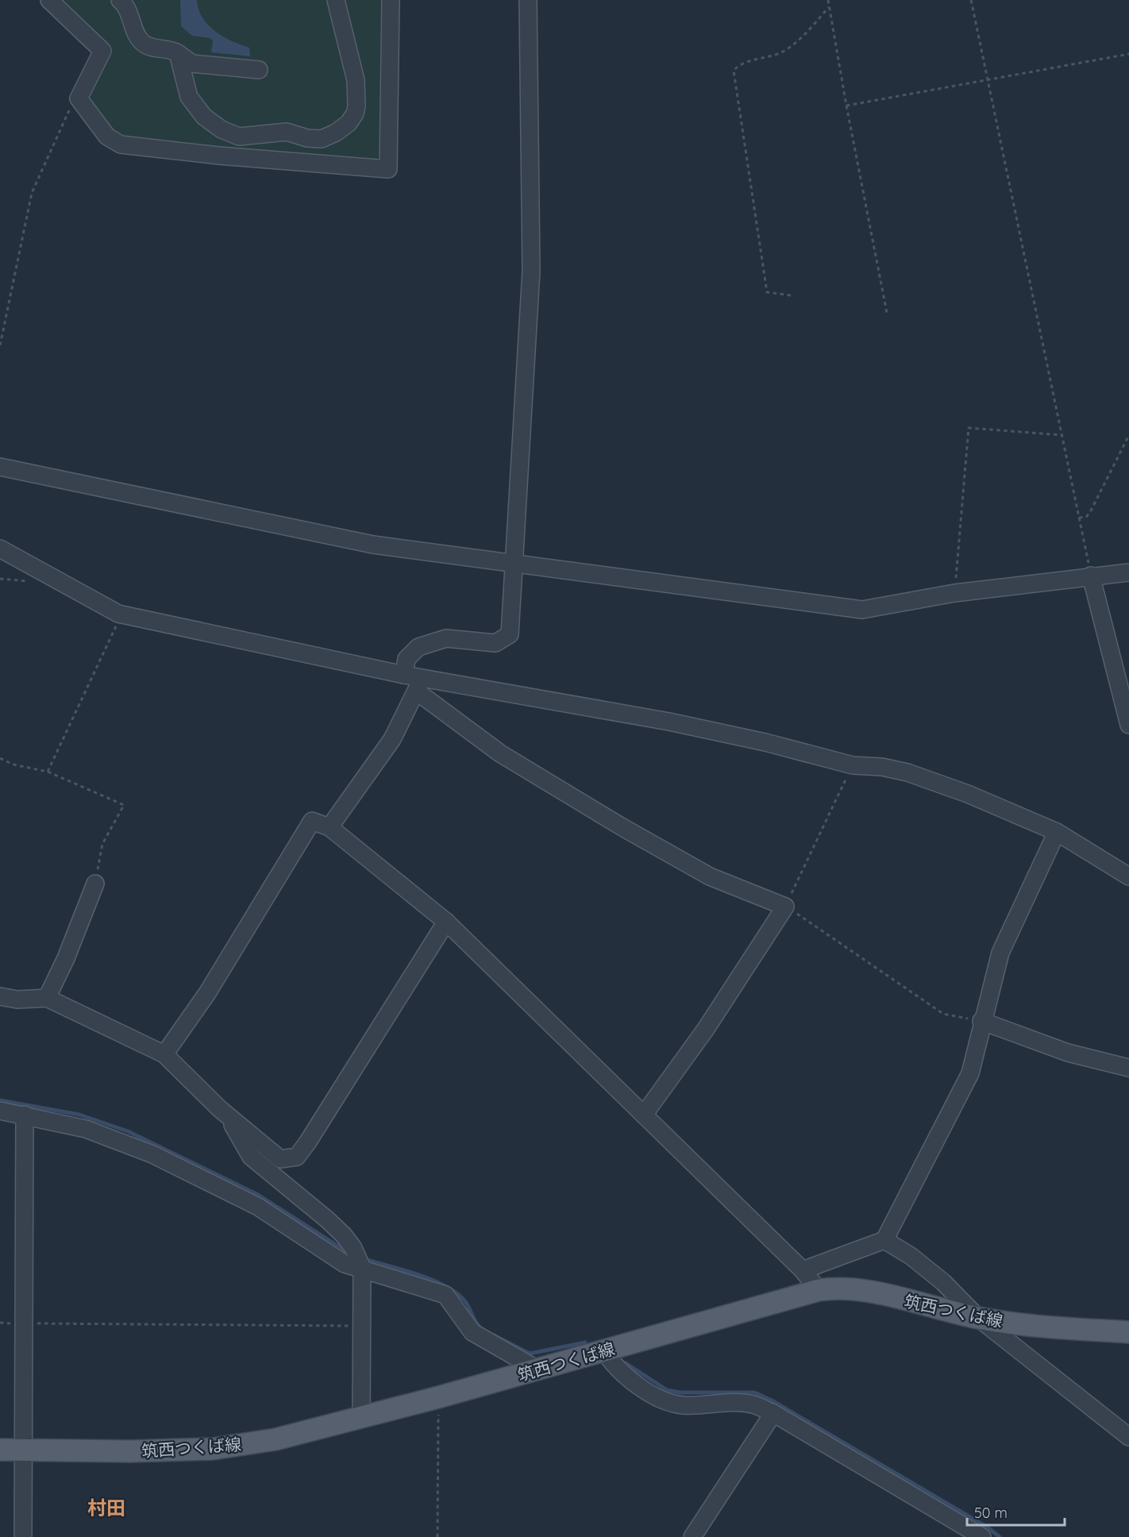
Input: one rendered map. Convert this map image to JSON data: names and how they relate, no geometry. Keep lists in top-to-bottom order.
{
  "streets": {
    "main road": ["筑西つくば線"]
  },
  "districts": ["村田"],
  "scale_bar": "50 m"
}
